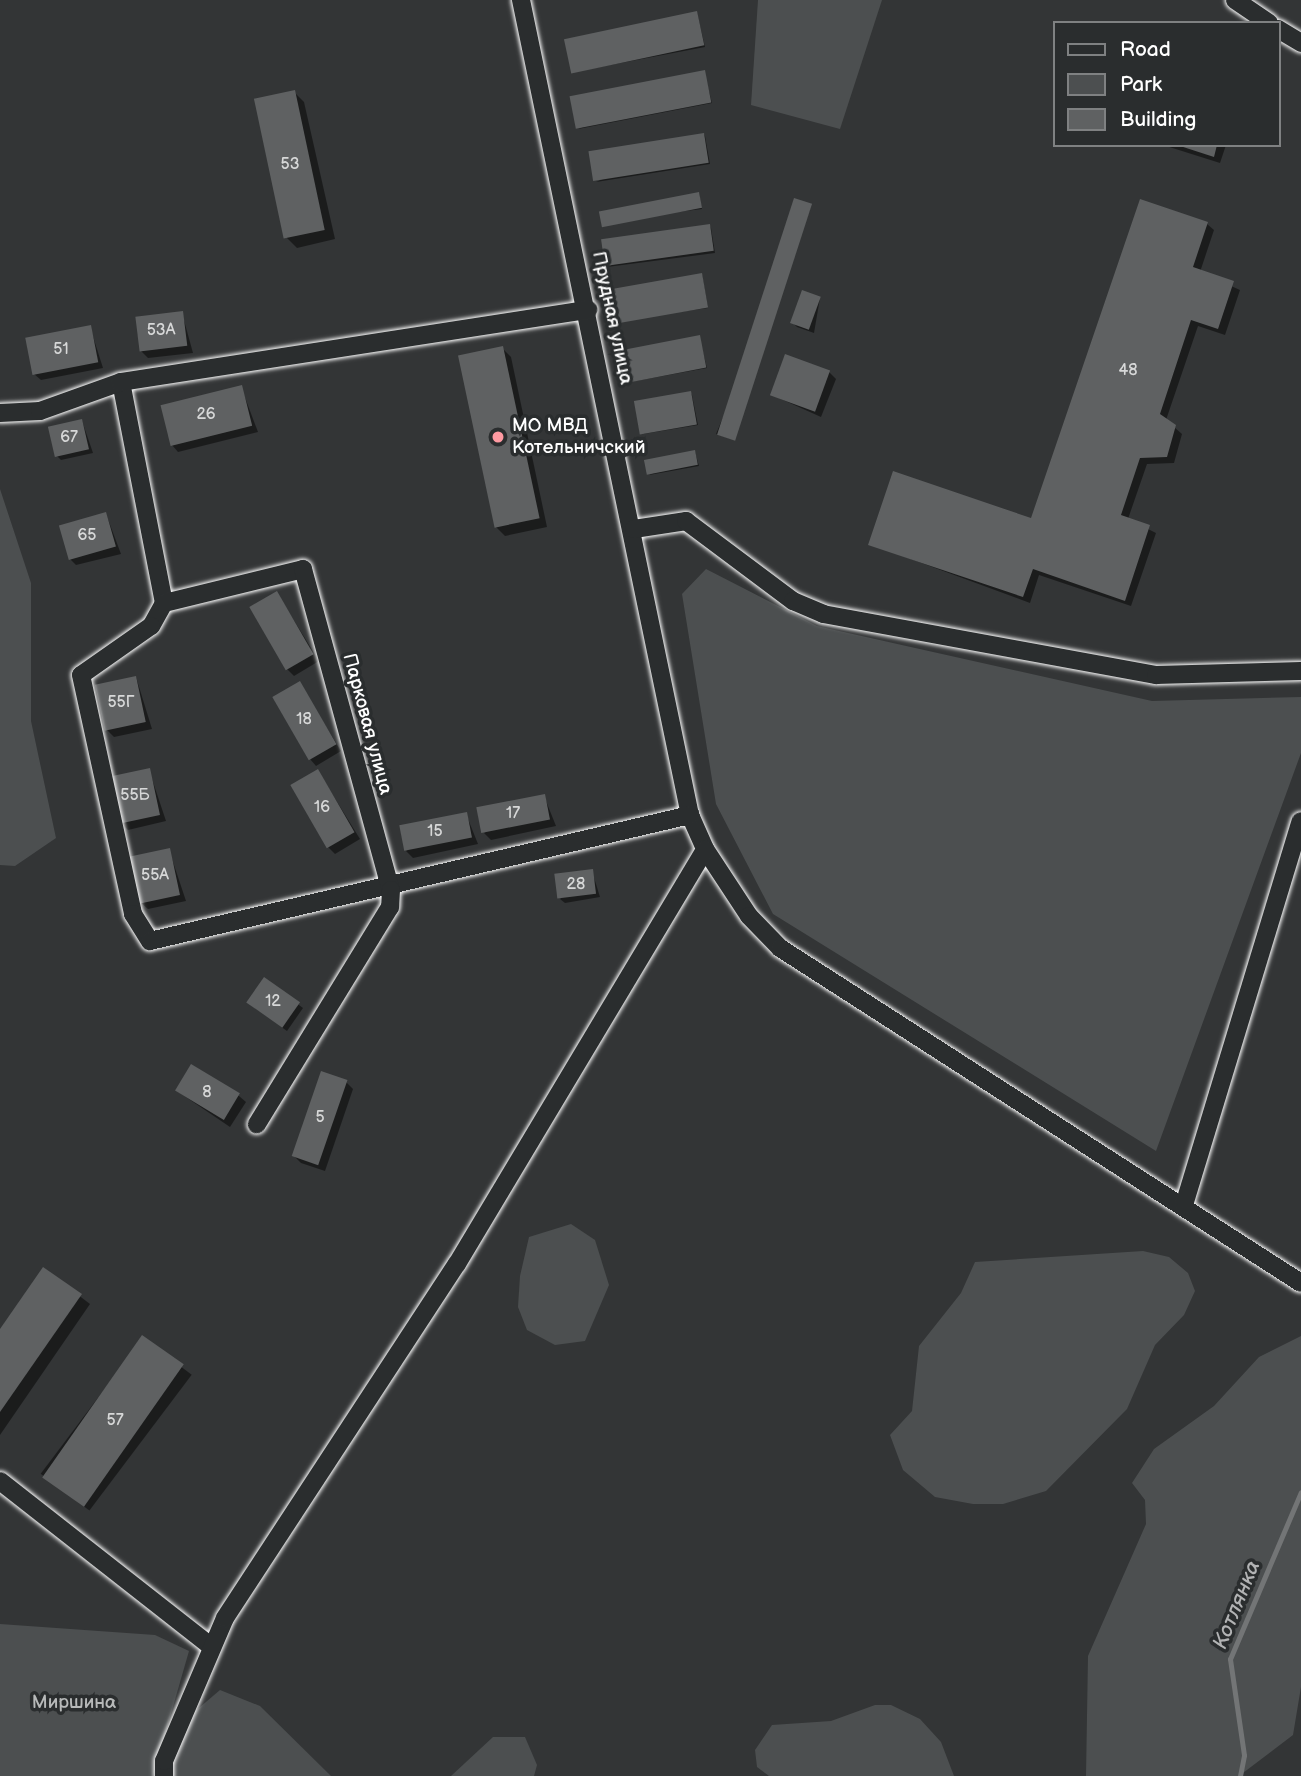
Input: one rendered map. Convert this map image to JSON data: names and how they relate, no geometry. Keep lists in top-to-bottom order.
{
  "streets": {
    "street": ["Прудная улица", "Парковая улица"]
  },
  "water": ["Котлянка"],
  "parks": ["Миршина"],
  "places": ["МО МВД Котельничский"],
  "house_numbers": [
    "53",
    "53А",
    "51",
    "48",
    "26",
    "67",
    "65",
    "55Г",
    "18",
    "55Б",
    "16",
    "17",
    "15",
    "55А",
    "28",
    "12",
    "8",
    "5",
    "57"
  ],
  "legend": ["Road", "Park", "Building"]
}
